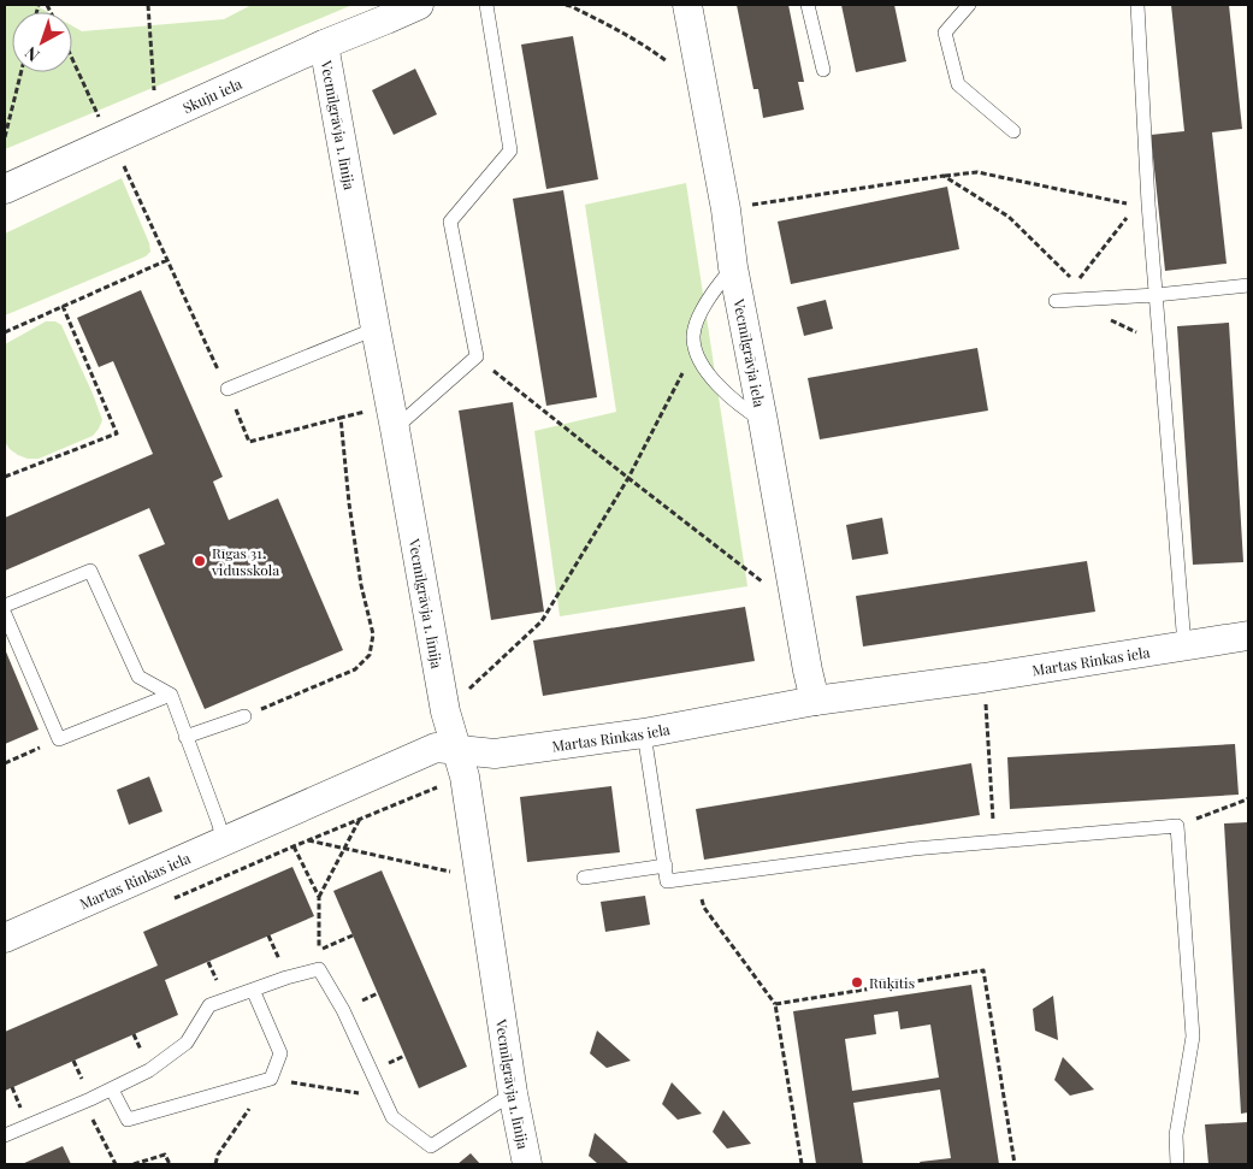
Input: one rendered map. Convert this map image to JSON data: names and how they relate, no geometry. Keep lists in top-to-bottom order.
{
  "streets": {
    "street": [
      "Skuju iela",
      "Vecmīlgrāvja 1. līnija",
      "Vecmīlgrāvja iela",
      "Martas Rinkas iela"
    ]
  },
  "crossings": [
    ["Skuju iela", "Vecmīlgrāvja 1. līnija"],
    ["Vecmīlgrāvja 1. līnija", "Martas Rinkas iela"],
    ["Vecmīlgrāvja iela", "Martas Rinkas iela"]
  ],
  "places": ["Rīgas 31. vidusskola", "Rūķītis"],
  "north": "bottom left"
}
